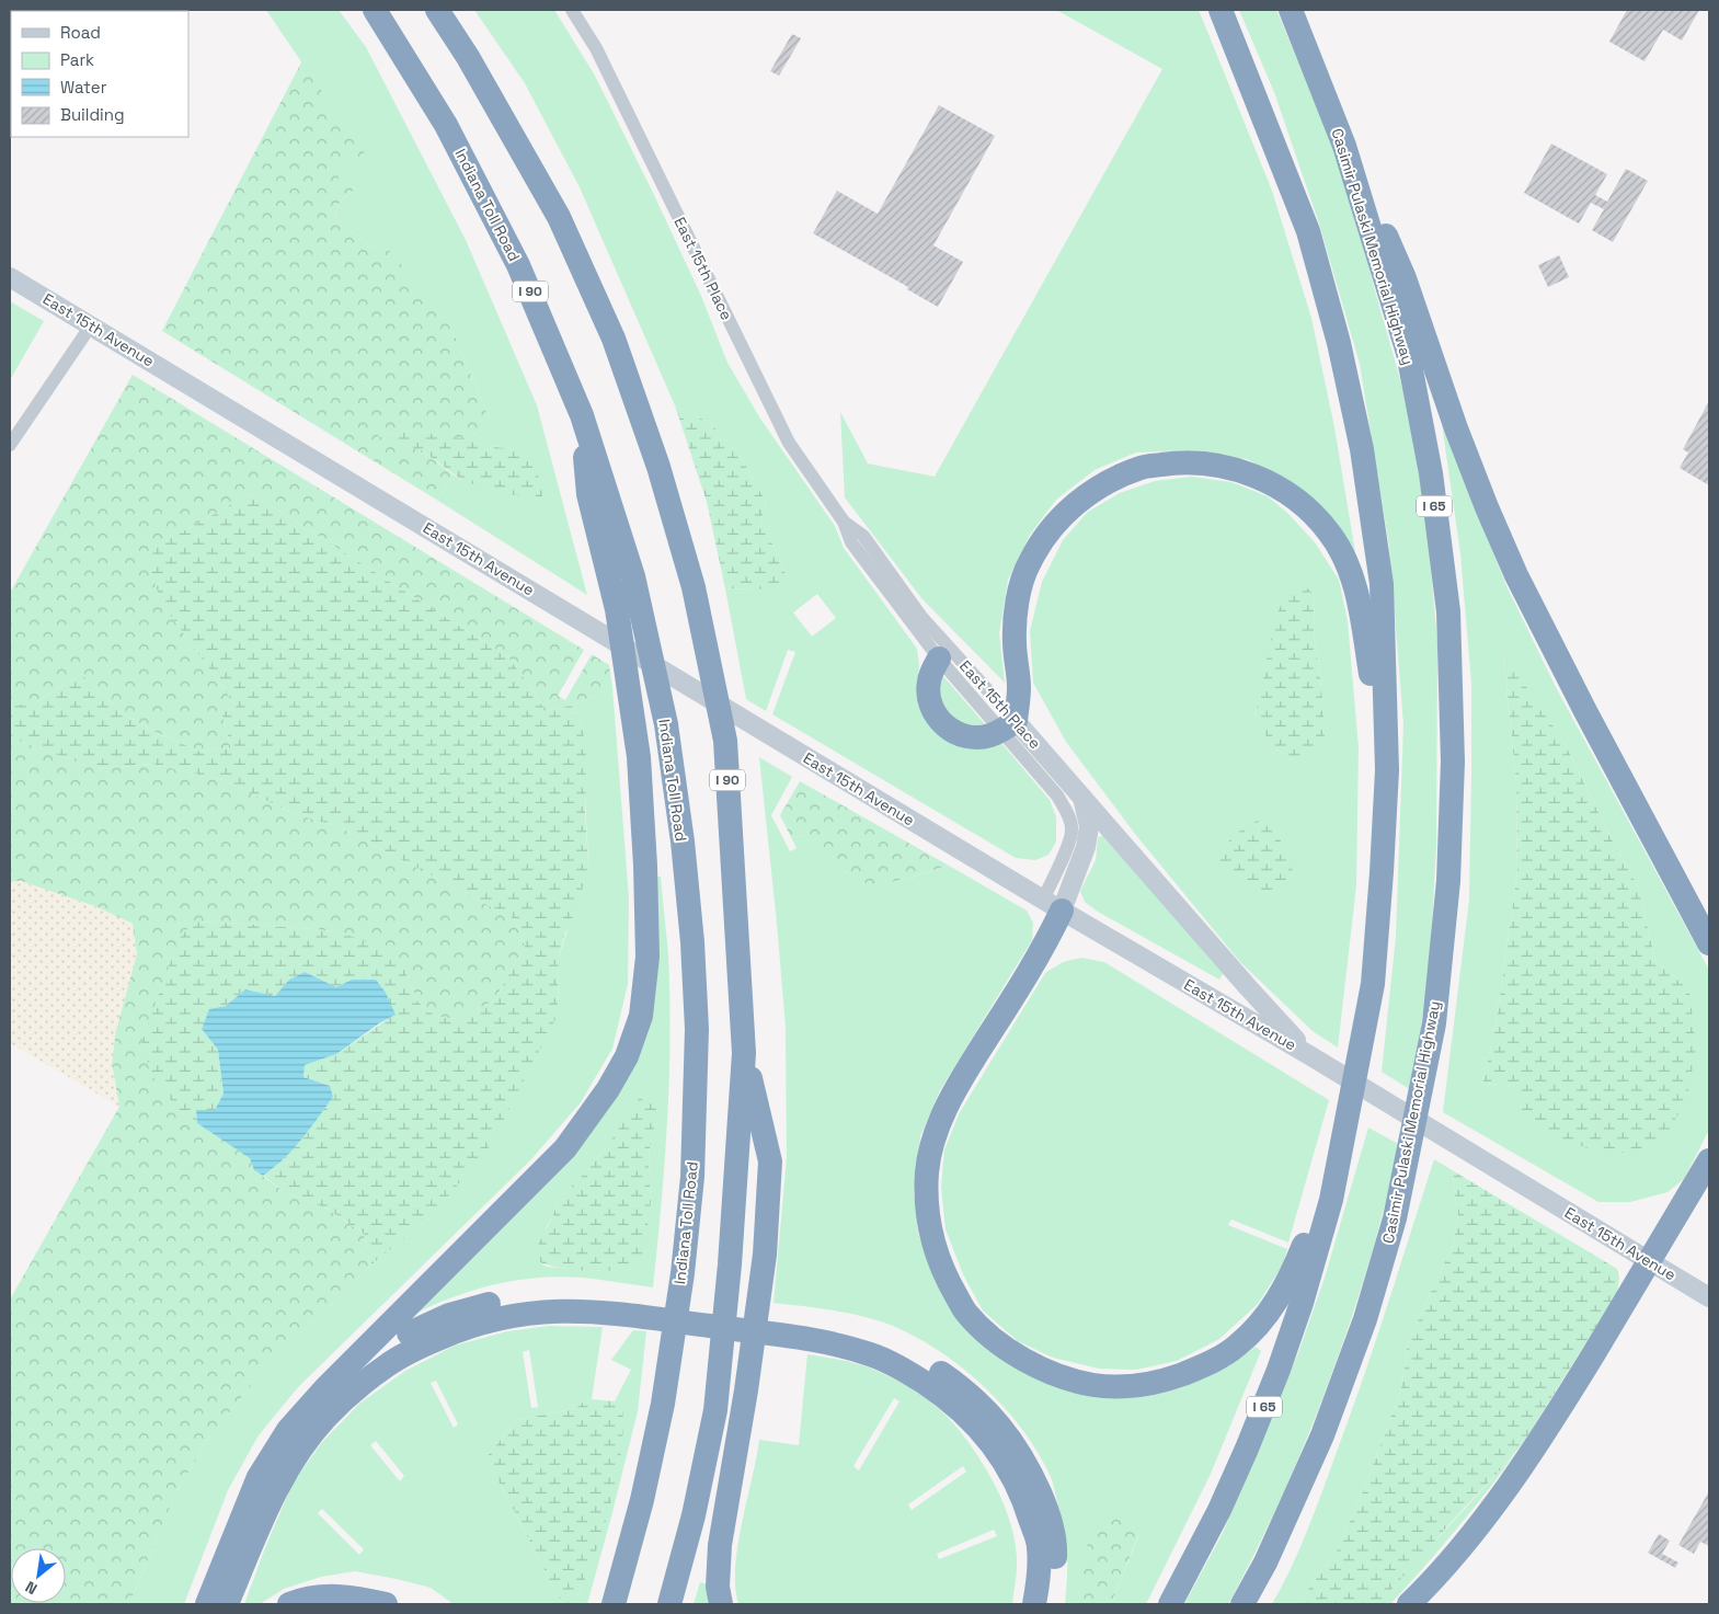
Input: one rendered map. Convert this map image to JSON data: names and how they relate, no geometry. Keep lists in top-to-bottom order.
{
  "streets": {
    "highway": [
      "Indiana Toll Road",
      "Casimir Pulaski Memorial Highway",
      "I 90",
      "I 65"
    ],
    "street": ["East 15th Place", "East 15th Avenue"]
  },
  "crossings": [
    ["East 15th Place", "East 15th Avenue"]
  ],
  "legend": [
    "Road",
    "Park",
    "Water",
    "Building"
  ],
  "north": "bottom left"
}
